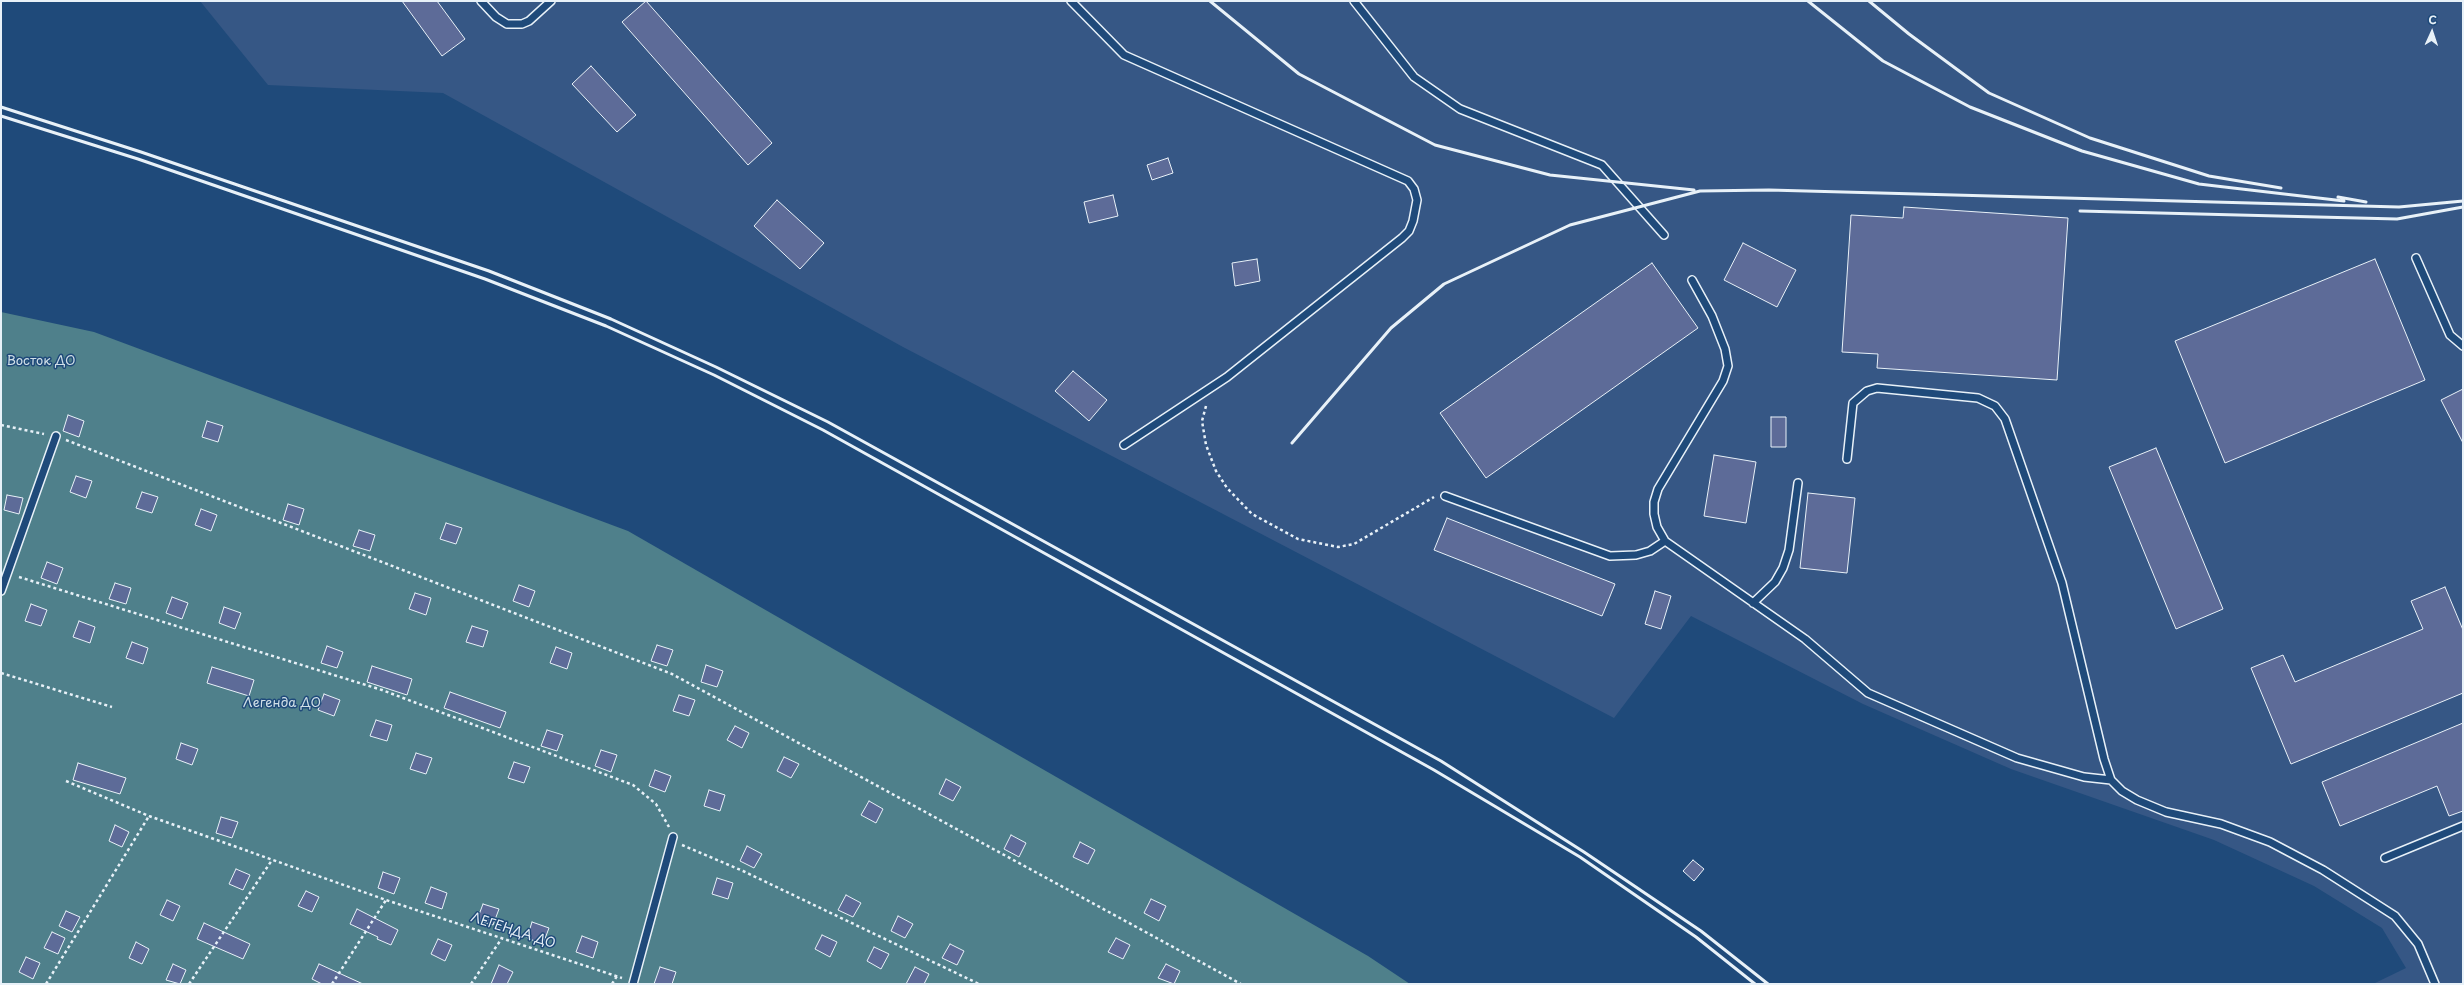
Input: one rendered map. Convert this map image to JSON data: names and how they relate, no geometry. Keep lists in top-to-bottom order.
{
  "streets": {
    "path": ["ЛЕГЕНДА ДО"]
  },
  "parks": ["Восток ДО", "Легенда ДО"],
  "north": "top"
}
